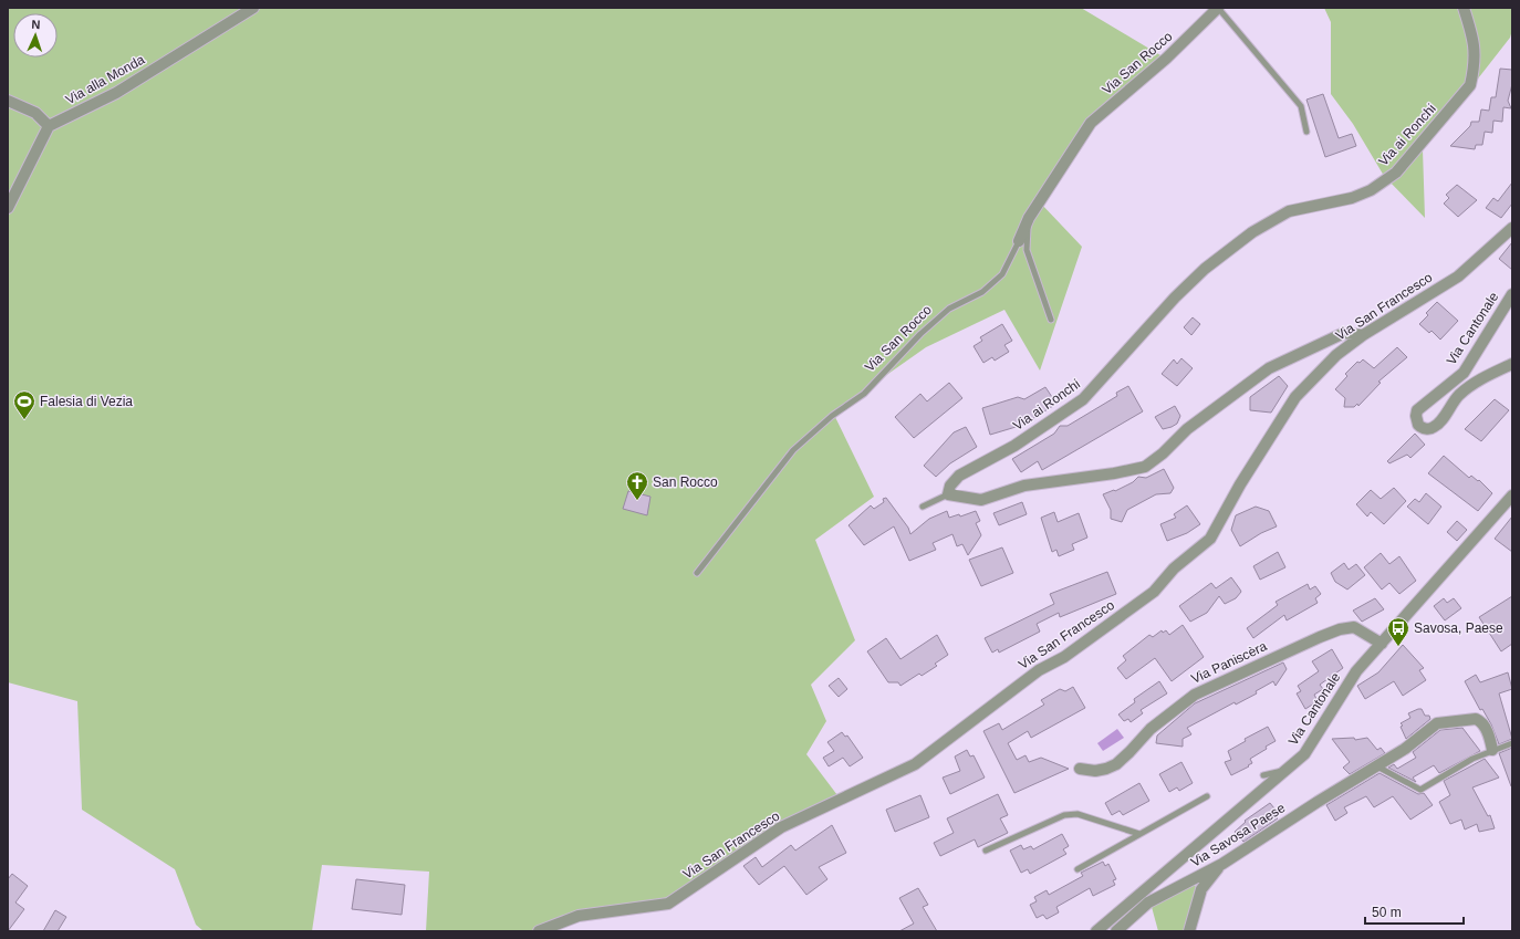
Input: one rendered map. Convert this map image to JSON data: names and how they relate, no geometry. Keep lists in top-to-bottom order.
{
  "streets": {
    "street": [
      "Via San Rocco",
      "Via alla Monda",
      "Via ai Ronchi",
      "Via San Francesco",
      "Via Cantonale",
      "Via Paniscèra",
      "Via Savosa Paese"
    ]
  },
  "crossings": [
    ["Via Cantonale", "Via Paniscèra"]
  ],
  "places": {
    "sports": ["Falesia di Vezia"],
    "church": ["San Rocco"],
    "bus stop": ["Savosa, Paese"]
  },
  "scale_bar": "50 m",
  "north": "top"
}
